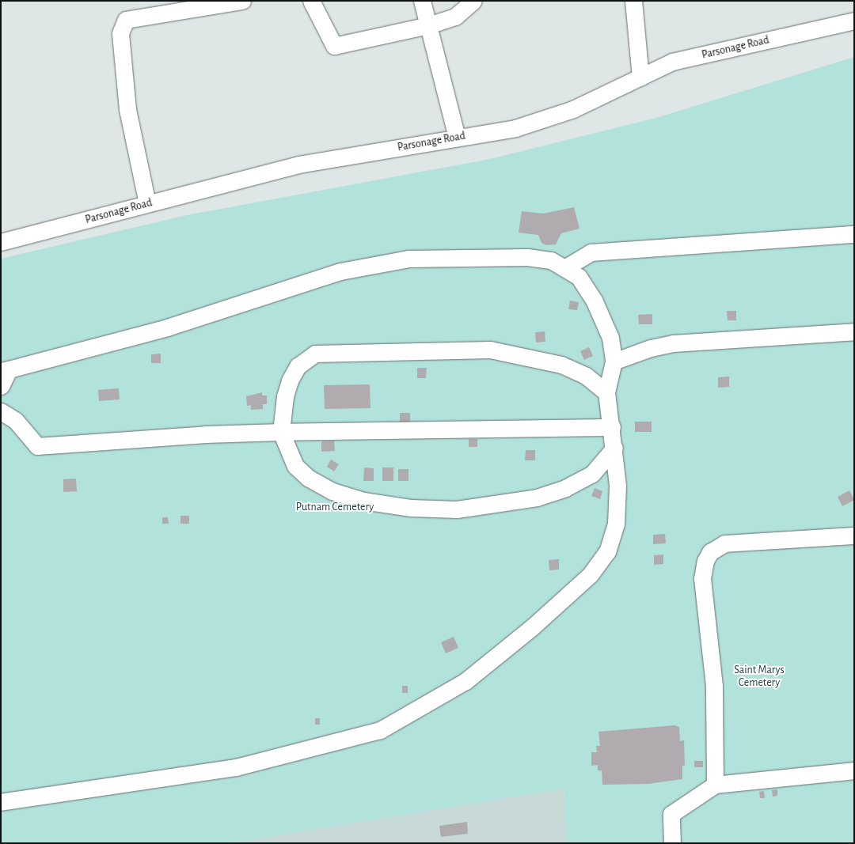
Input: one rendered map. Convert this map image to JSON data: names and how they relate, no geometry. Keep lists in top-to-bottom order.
{
  "streets": {
    "street": ["Parsonage Road"]
  },
  "parks": ["Putnam Cemetery", "Saint Marys Cemetery"]
}
